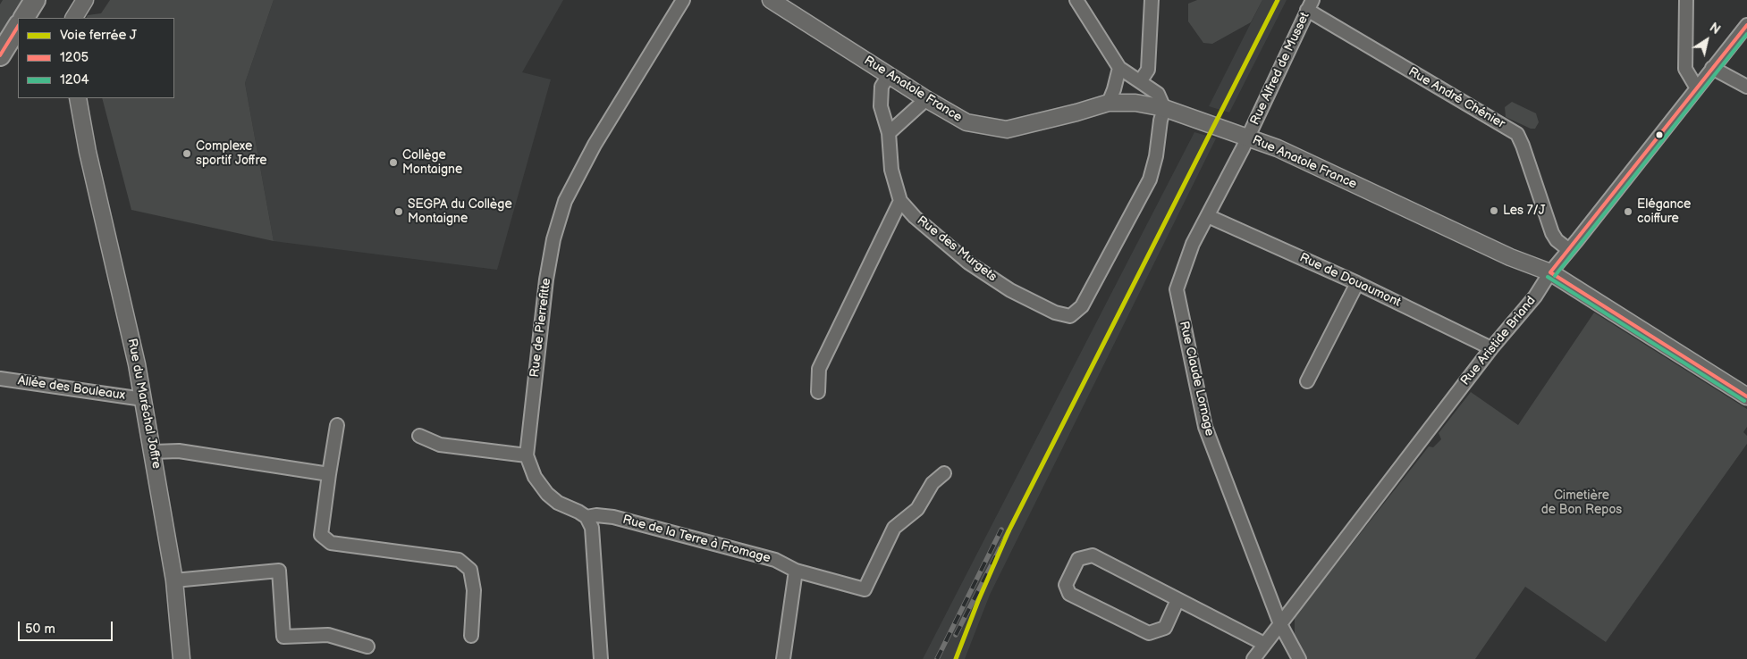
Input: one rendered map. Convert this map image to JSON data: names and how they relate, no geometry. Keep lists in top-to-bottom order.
{
  "streets": {
    "street": [
      "Rue Alfred de Musset",
      "Rue Anatole France",
      "Rue André Chénier",
      "Rue des Murgets",
      "Rue de Douaumont",
      "Rue de Pierrefitte",
      "Rue Aristide Briand",
      "Rue Claude Lornage",
      "Allée des Bouleaux",
      "Rue du Maréchal Joffre",
      "Rue de la Terre à Fromage"
    ]
  },
  "crossings": [
    ["Rue Alfred de Musset", "Rue Anatole France"],
    ["Rue Alfred de Musset", "Rue André Chénier"],
    ["Rue Alfred de Musset", "Rue Claude Lornage"],
    ["Rue Anatole France", "Rue des Murgets"],
    ["Rue Anatole France", "Rue Aristide Briand"],
    ["Rue Anatole France", "Rue Claude Lornage"],
    ["Rue André Chénier", "Rue Aristide Briand"],
    ["Rue de Douaumont", "Rue Aristide Briand"],
    ["Rue de Douaumont", "Rue Claude Lornage"],
    ["Rue de Pierrefitte", "Rue de la Terre à Fromage"],
    ["Rue Aristide Briand", "Rue Claude Lornage"],
    ["Allée des Bouleaux", "Rue du Maréchal Joffre"]
  ],
  "parks": ["Cimetière de Bon Repos"],
  "places": [
    "Complexe sportif Joffre",
    "Collège Montaigne",
    "Les 7/J",
    "SEGPA du Collège Montaigne",
    "Elégance coiffure"
  ],
  "lines": ["rail line J", "transit line 1205", "transit line 1204"],
  "legend": ["Voie ferrée J", "1205", "1204"],
  "scale_bar": "50 m",
  "north": "top right"
}
